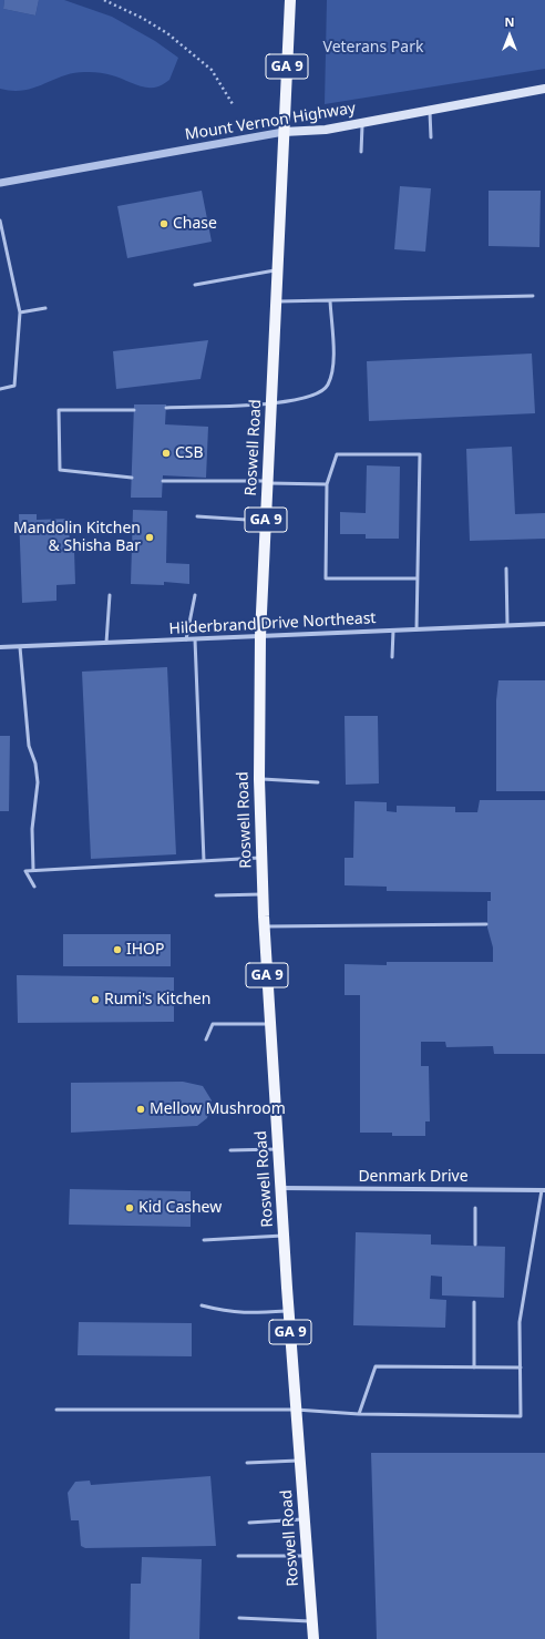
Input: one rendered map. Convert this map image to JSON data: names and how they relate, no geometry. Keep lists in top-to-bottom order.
{
  "streets": {
    "main road": ["GA 9", "Mount Vernon Highway", "Roswell Road"],
    "street": ["Hilderbrand Drive Northeast", "Denmark Drive"]
  },
  "crossings": [
    ["Mount Vernon Highway", "Roswell Road"],
    ["Roswell Road", "Hilderbrand Drive Northeast"],
    ["Roswell Road", "Denmark Drive"]
  ],
  "parks": ["Veterans Park"],
  "places": [
    "Chase",
    "CSB",
    "Mandolin Kitchen & Shisha Bar",
    "IHOP",
    "Rumi's Kitchen",
    "Mellow Mushroom",
    "Kid Cashew"
  ],
  "north": "top"
}
